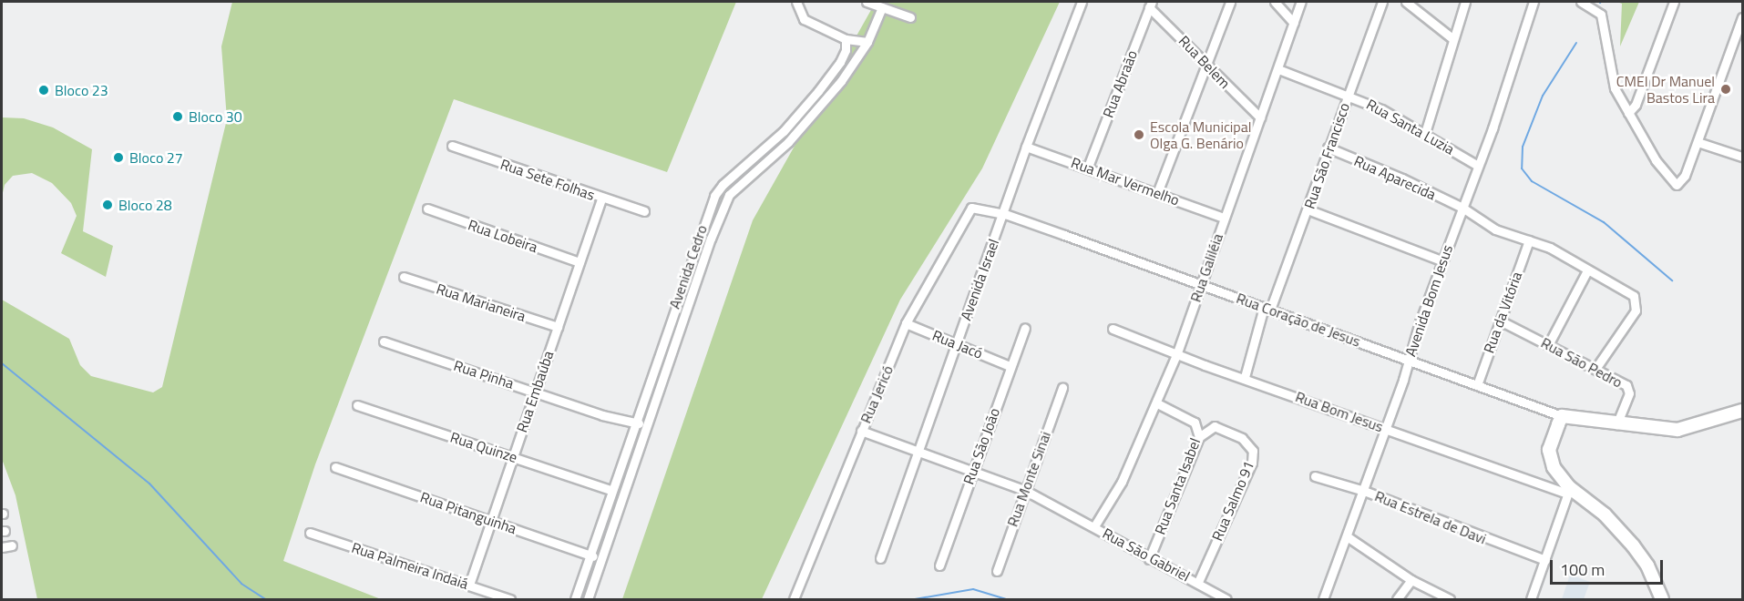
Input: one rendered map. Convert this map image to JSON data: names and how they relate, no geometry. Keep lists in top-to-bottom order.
{
  "streets": {
    "street": [
      "Rua Belem",
      "Rua Abraão",
      "Rua Santa Luzia",
      "Rua São Francisco",
      "Rua Aparecida",
      "Rua Sete Folhas",
      "Rua Mar Vermelho",
      "Rua Lobeira",
      "Avenida Cedro",
      "Rua Galiléia",
      "Avenida Israel",
      "Avenida Bom Jesus",
      "Rua Marianeira",
      "Rua da Vitória",
      "Rua Coração de Jesus",
      "Rua Jacó",
      "Rua São Pedro",
      "Rua Pinha",
      "Rua Embaúba",
      "Rua Jericó",
      "Rua Bom Jesus",
      "Rua São João",
      "Rua Quinze",
      "Rua Monte Sinai",
      "Rua Santa Isabel",
      "Rua Salmo 91",
      "Rua Pitanguinha",
      "Rua Estrela de Davi",
      "Rua São Gabriel",
      "Rua Palmeira Indaiá"
    ]
  },
  "crossings": [
    ["Rua Belem", "Rua Abraão"],
    ["Rua Belem", "Rua Galiléia"],
    ["Rua Abraão", "Rua Mar Vermelho"],
    ["Rua Santa Luzia", "Rua São Francisco"],
    ["Rua Santa Luzia", "Rua Galiléia"],
    ["Rua Santa Luzia", "Avenida Bom Jesus"],
    ["Rua São Francisco", "Rua Aparecida"],
    ["Rua São Francisco", "Rua Coração de Jesus"],
    ["Rua São Francisco", "Rua Bom Jesus"],
    ["Rua Aparecida", "Avenida Bom Jesus"],
    ["Rua Aparecida", "Rua da Vitória"],
    ["Rua Aparecida", "Rua São Pedro"],
    ["Rua Sete Folhas", "Rua Embaúba"],
    ["Rua Mar Vermelho", "Rua Galiléia"],
    ["Rua Mar Vermelho", "Avenida Israel"],
    ["Rua Lobeira", "Rua Embaúba"],
    ["Avenida Cedro", "Rua Pinha"],
    ["Avenida Cedro", "Rua Quinze"],
    ["Avenida Cedro", "Rua Pitanguinha"],
    ["Rua Galiléia", "Rua Coração de Jesus"],
    ["Rua Galiléia", "Rua Bom Jesus"],
    ["Rua Galiléia", "Rua Santa Isabel"],
    ["Rua Galiléia", "Rua São Gabriel"],
    ["Avenida Israel", "Rua Coração de Jesus"],
    ["Avenida Israel", "Rua Jacó"],
    ["Avenida Israel", "Rua São Gabriel"],
    ["Avenida Bom Jesus", "Rua Coração de Jesus"],
    ["Avenida Bom Jesus", "Rua Bom Jesus"],
    ["Avenida Bom Jesus", "Rua Estrela de Davi"],
    ["Rua Marianeira", "Rua Embaúba"],
    ["Rua da Vitória", "Rua Coração de Jesus"],
    ["Rua da Vitória", "Rua São Pedro"],
    ["Rua Coração de Jesus", "Rua São Pedro"],
    ["Rua Coração de Jesus", "Rua Jericó"],
    ["Rua Jacó", "Rua Jericó"],
    ["Rua Jacó", "Rua São João"],
    ["Rua Pinha", "Rua Embaúba"],
    ["Rua Embaúba", "Rua Quinze"],
    ["Rua Embaúba", "Rua Pitanguinha"],
    ["Rua Embaúba", "Rua Palmeira Indaiá"],
    ["Rua Jericó", "Rua São Gabriel"],
    ["Rua São João", "Rua São Gabriel"],
    ["Rua Monte Sinai", "Rua São Gabriel"],
    ["Rua Santa Isabel", "Rua Salmo 91"],
    ["Rua Santa Isabel", "Rua São Gabriel"],
    ["Rua Salmo 91", "Rua São Gabriel"]
  ],
  "places": [
    "CMEI Dr Manuel Bastos Lira",
    "Bloco 23",
    "Bloco 30",
    "Escola Municipal Olga G. Benário",
    "Bloco 27",
    "Bloco 28"
  ],
  "scale_bar": "100 m"
}
